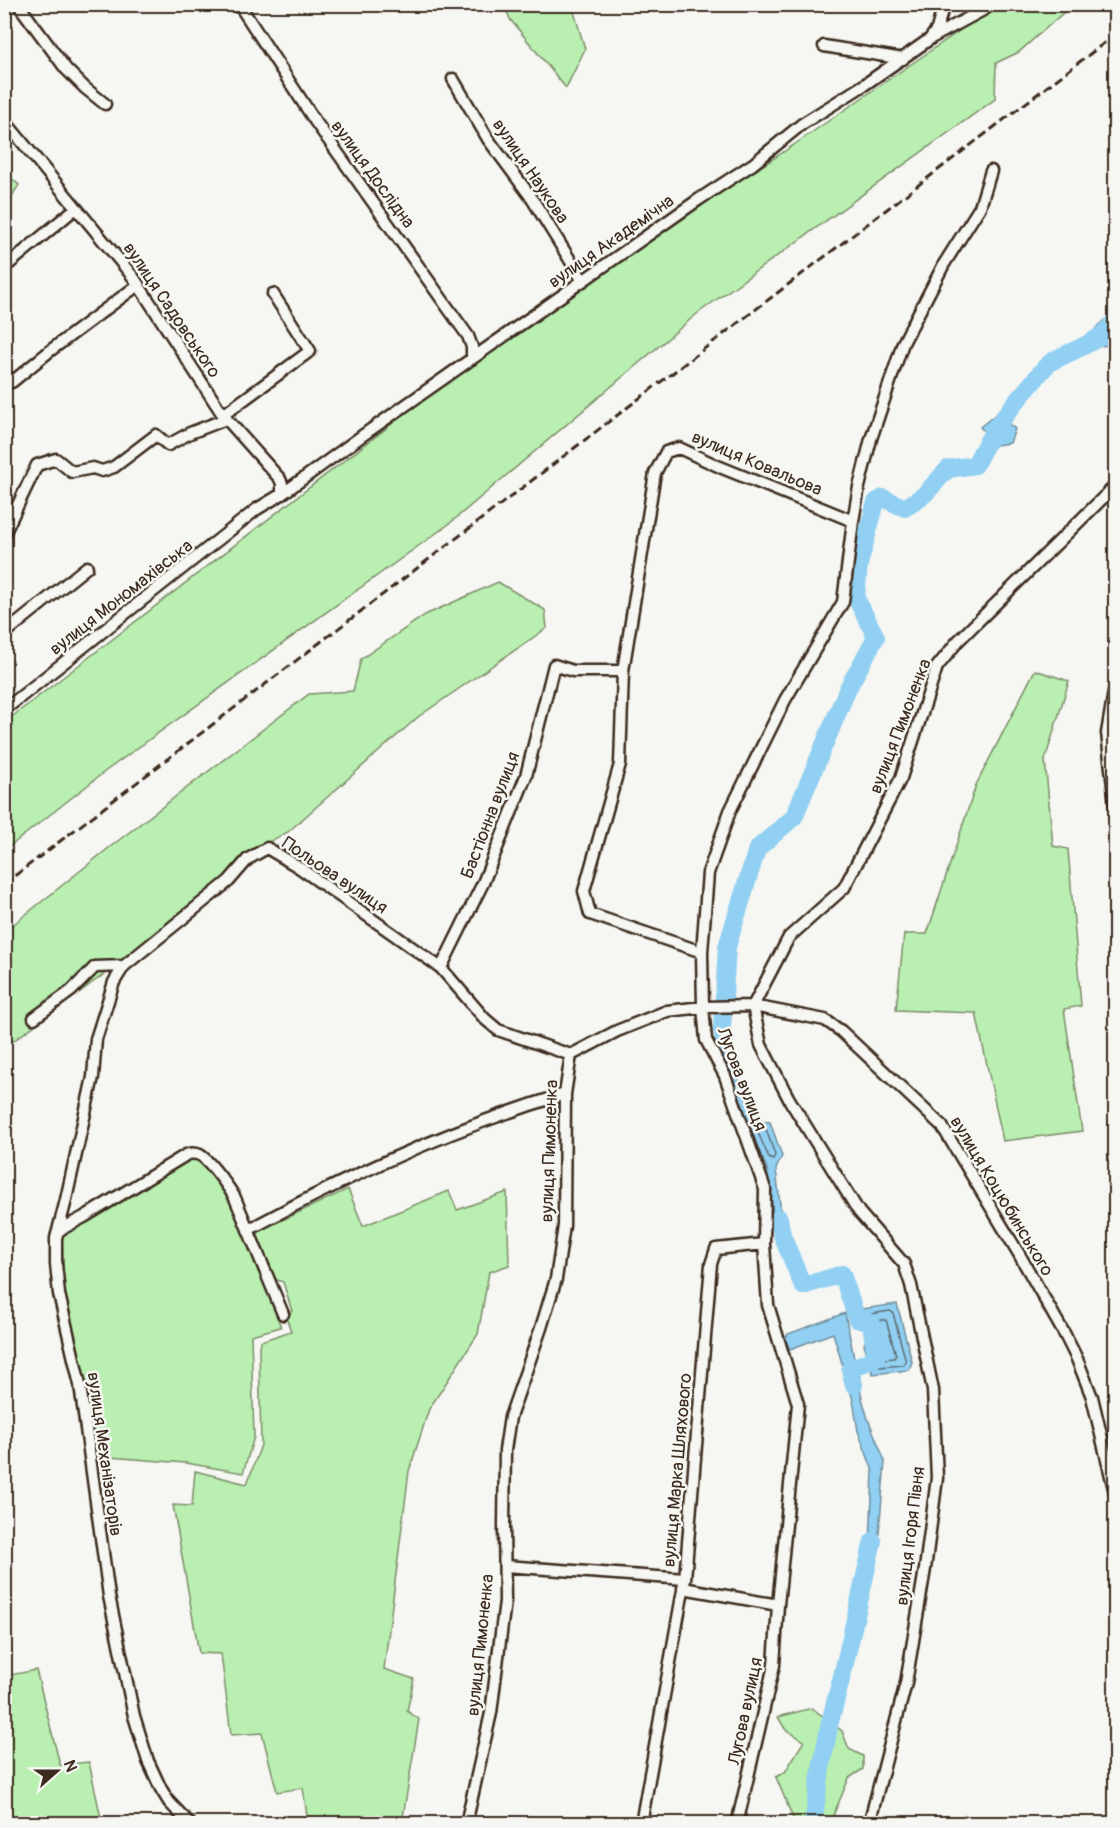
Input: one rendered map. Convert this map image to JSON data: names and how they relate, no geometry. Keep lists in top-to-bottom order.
{
  "streets": {
    "street": [
      "вулиця Наукова",
      "вулиця Дослідна",
      "вулиця Академічна",
      "вулиця Садовського",
      "вулиця Ковальова",
      "вулиця Мономахівська",
      "вулиця Пимоненка",
      "Бастіонна вулиця",
      "Польова вулиця",
      "Лугова вулиця",
      "вулиця Коцюбинського",
      "вулиця Механізаторів",
      "вулиця Марка Шляхового",
      "вулиця Ігоря Півня"
    ]
  },
  "crossings": [
    ["вулиця Наукова", "вулиця Академічна"],
    ["вулиця Академічна", "вулиця Садовського"],
    ["вулиця Академічна", "вулиця Мономахівська"],
    ["вулиця Садовського", "вулиця Мономахівська"],
    ["вулиця Ковальова", "Бастіонна вулиця"],
    ["вулиця Пимоненка", "Польова вулиця"],
    ["вулиця Пимоненка", "Лугова вулиця"],
    ["вулиця Пимоненка", "вулиця Коцюбинського"],
    ["вулиця Пимоненка", "вулиця Ігоря Півня"],
    ["Бастіонна вулиця", "Польова вулиця"],
    ["Польова вулиця", "вулиця Механізаторів"],
    ["Лугова вулиця", "вулиця Марка Шляхового"],
    ["вулиця Коцюбинського", "вулиця Ігоря Півня"]
  ],
  "north": "right"
}
